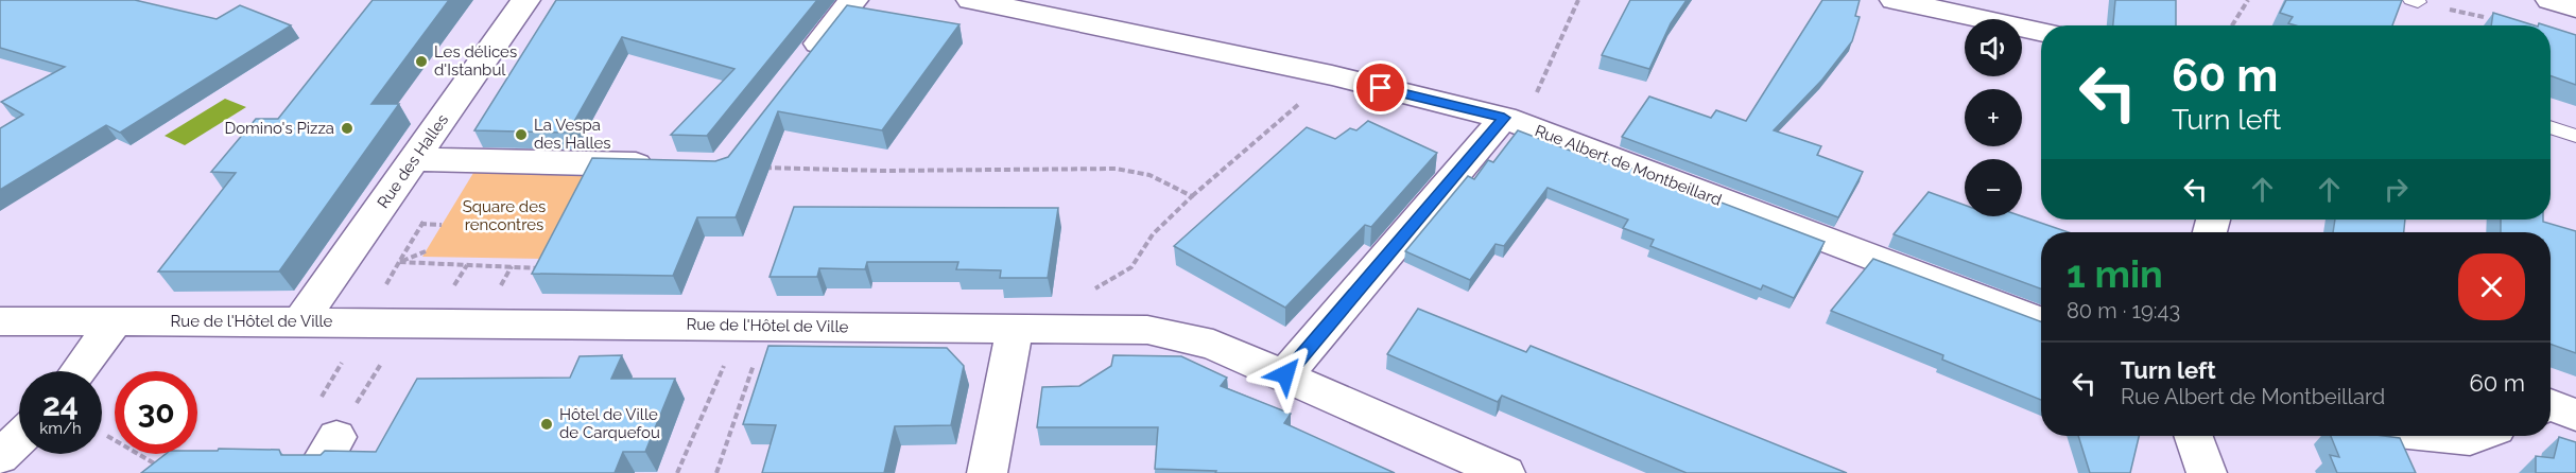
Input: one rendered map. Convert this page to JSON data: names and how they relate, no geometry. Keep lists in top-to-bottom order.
{
  "streets": {
    "street": ["Rue des Halles", "Rue Albert de Montbeillard", "Rue de l'Hôtel de Ville"]
  },
  "crossings": [
    ["Rue des Halles", "Rue de l'Hôtel de Ville"]
  ],
  "parks": ["Square des rencontres"],
  "places": [
    "Les délices d'Istanbul",
    "Domino's Pizza",
    "La Vespa des Halles",
    "Hôtel de Ville de Carquefou"
  ],
  "page": {
    "map_buttons": ["+", "−"],
    "turn": ["60 m", "Turn left"],
    "heading": ["1 min", "80 m · 19:43"],
    "list": [
      {
        "name": "Turn left",
        "note": "Rue Albert de Montbeillard",
        "value": "60 m"
      }
    ],
    "speed": "24 km/h",
    "limit": "30"
  }
}
